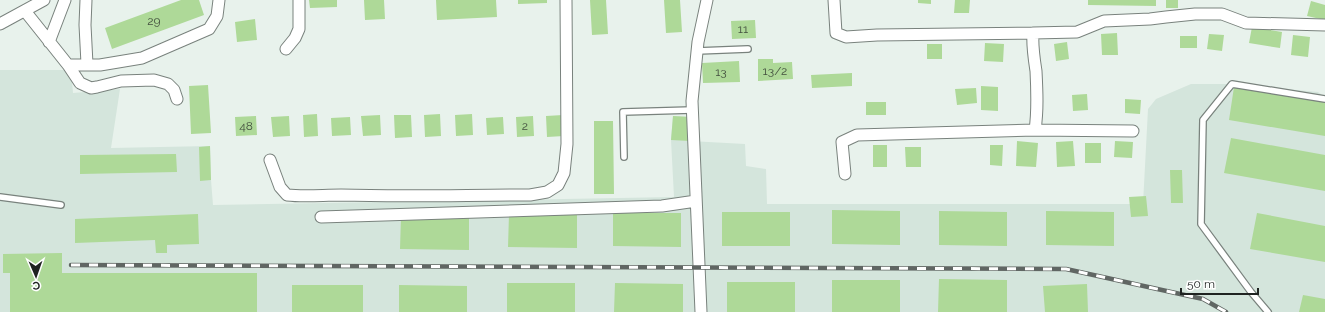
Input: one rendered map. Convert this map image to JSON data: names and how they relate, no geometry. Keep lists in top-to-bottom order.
{
  "house_numbers": [
    "29",
    "11",
    "13/2",
    "13",
    "48",
    "2"
  ],
  "scale_bar": "50 m",
  "north": "bottom"
}
